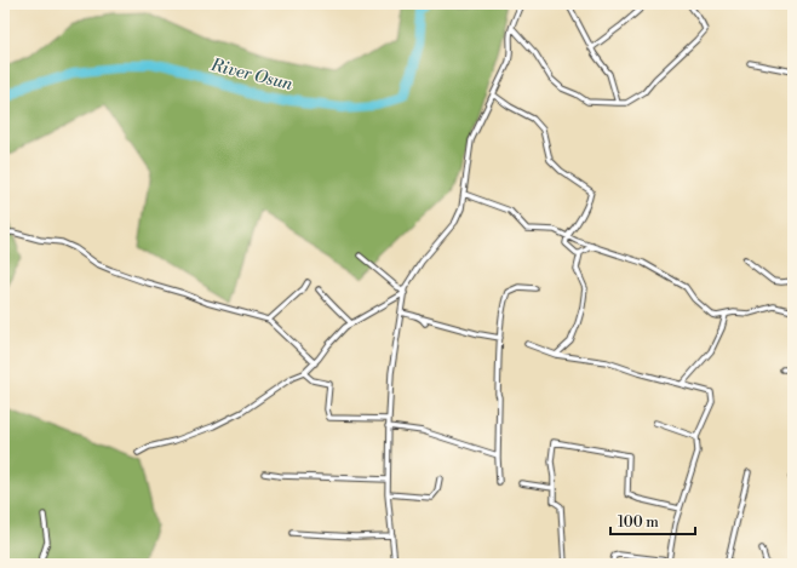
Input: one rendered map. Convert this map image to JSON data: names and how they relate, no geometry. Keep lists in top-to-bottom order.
{
  "water": ["River Osun"],
  "scale_bar": "100 m"
}
